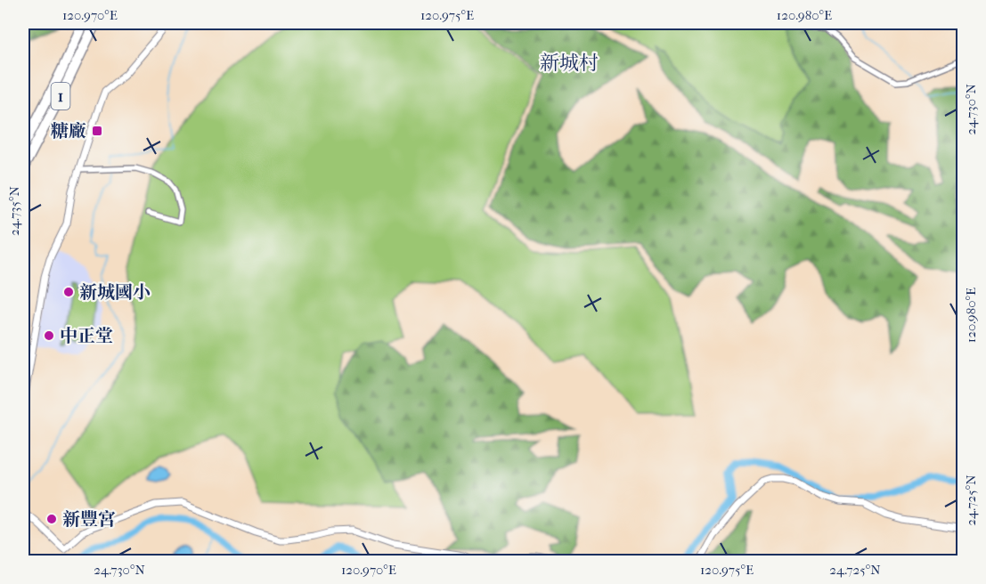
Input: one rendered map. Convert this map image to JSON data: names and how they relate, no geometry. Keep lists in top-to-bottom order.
{
  "streets": {
    "highway": ["1"]
  },
  "districts": ["新城村"],
  "places": {
    "transit": ["糖廠"],
    "other": ["新城國小", "中正堂", "新豐宮"]
  },
  "coordinates": [
    "120.970°E",
    "120.975°E",
    "120.980°E",
    "24.730°N",
    "24.735°N",
    "24.725°N"
  ]
}
